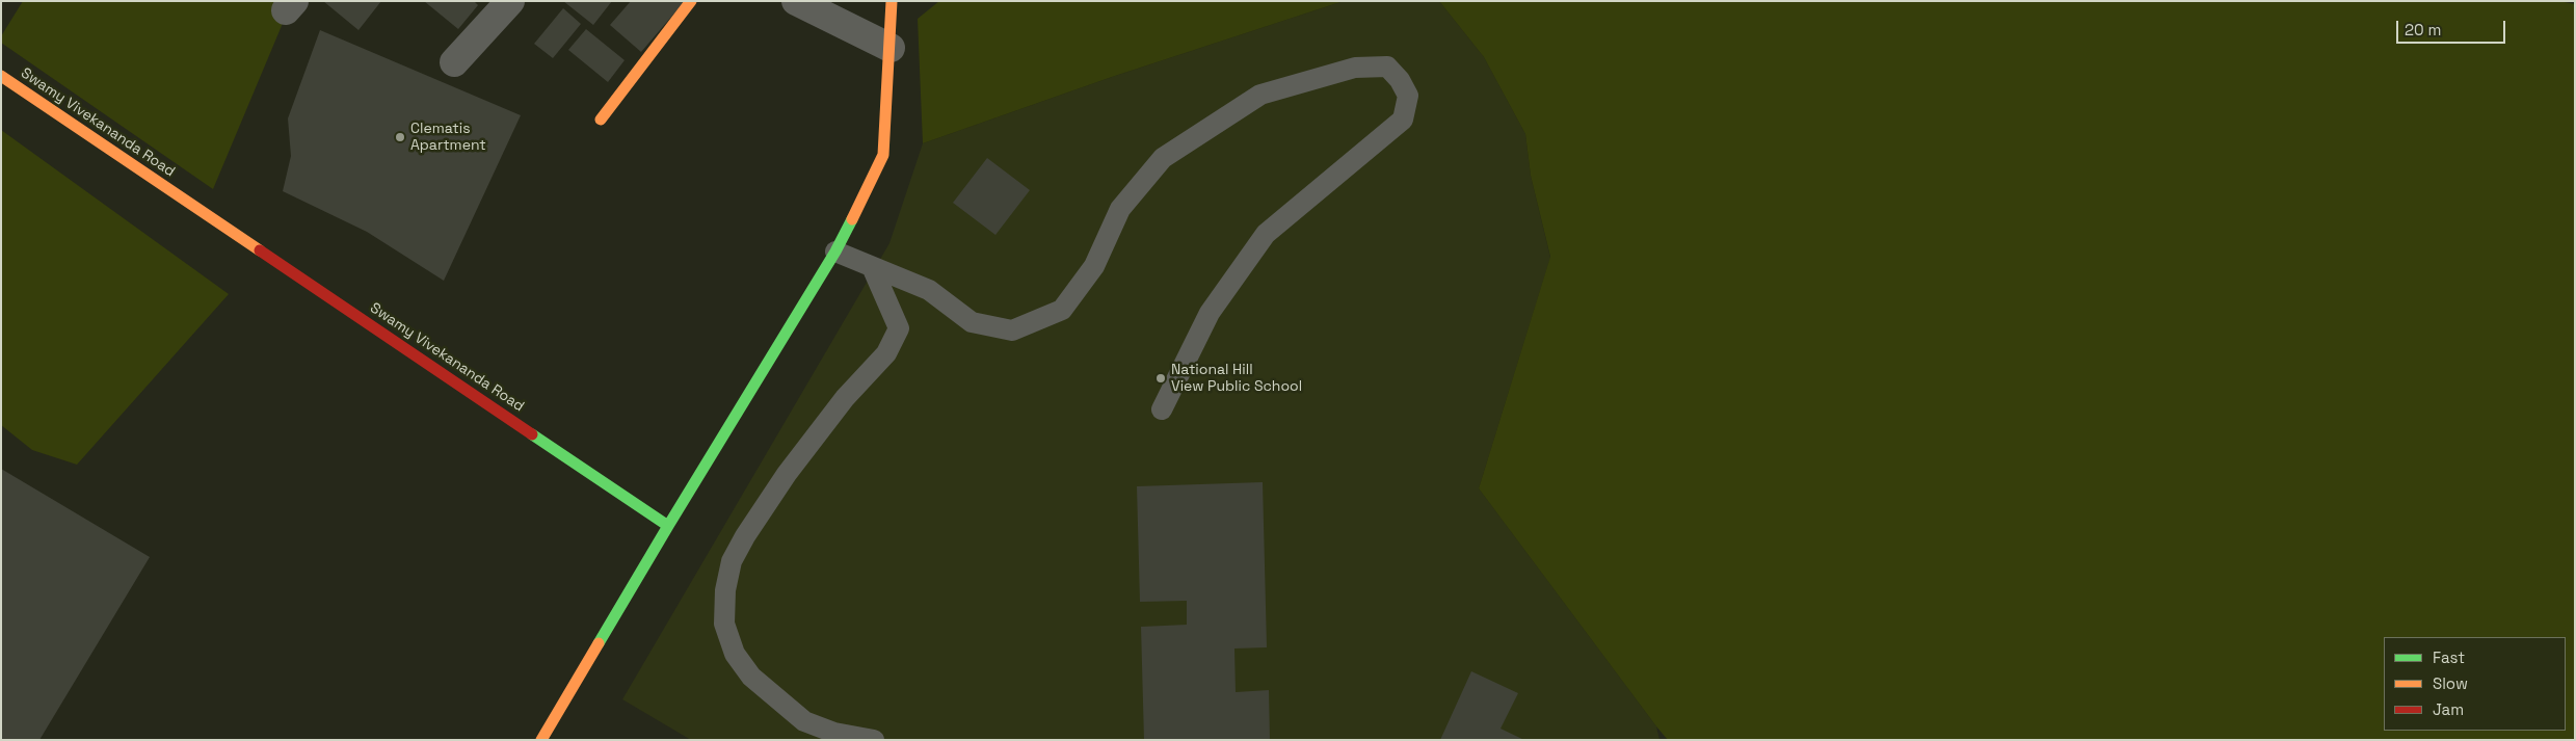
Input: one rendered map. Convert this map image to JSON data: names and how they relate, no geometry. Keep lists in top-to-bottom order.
{
  "streets": {
    "street": ["Swamy Vivekananda Road"]
  },
  "places": ["Clematis Apartment", "National Hill View Public School"],
  "legend": ["Fast", "Slow", "Jam"],
  "scale_bar": "20 m"
}
